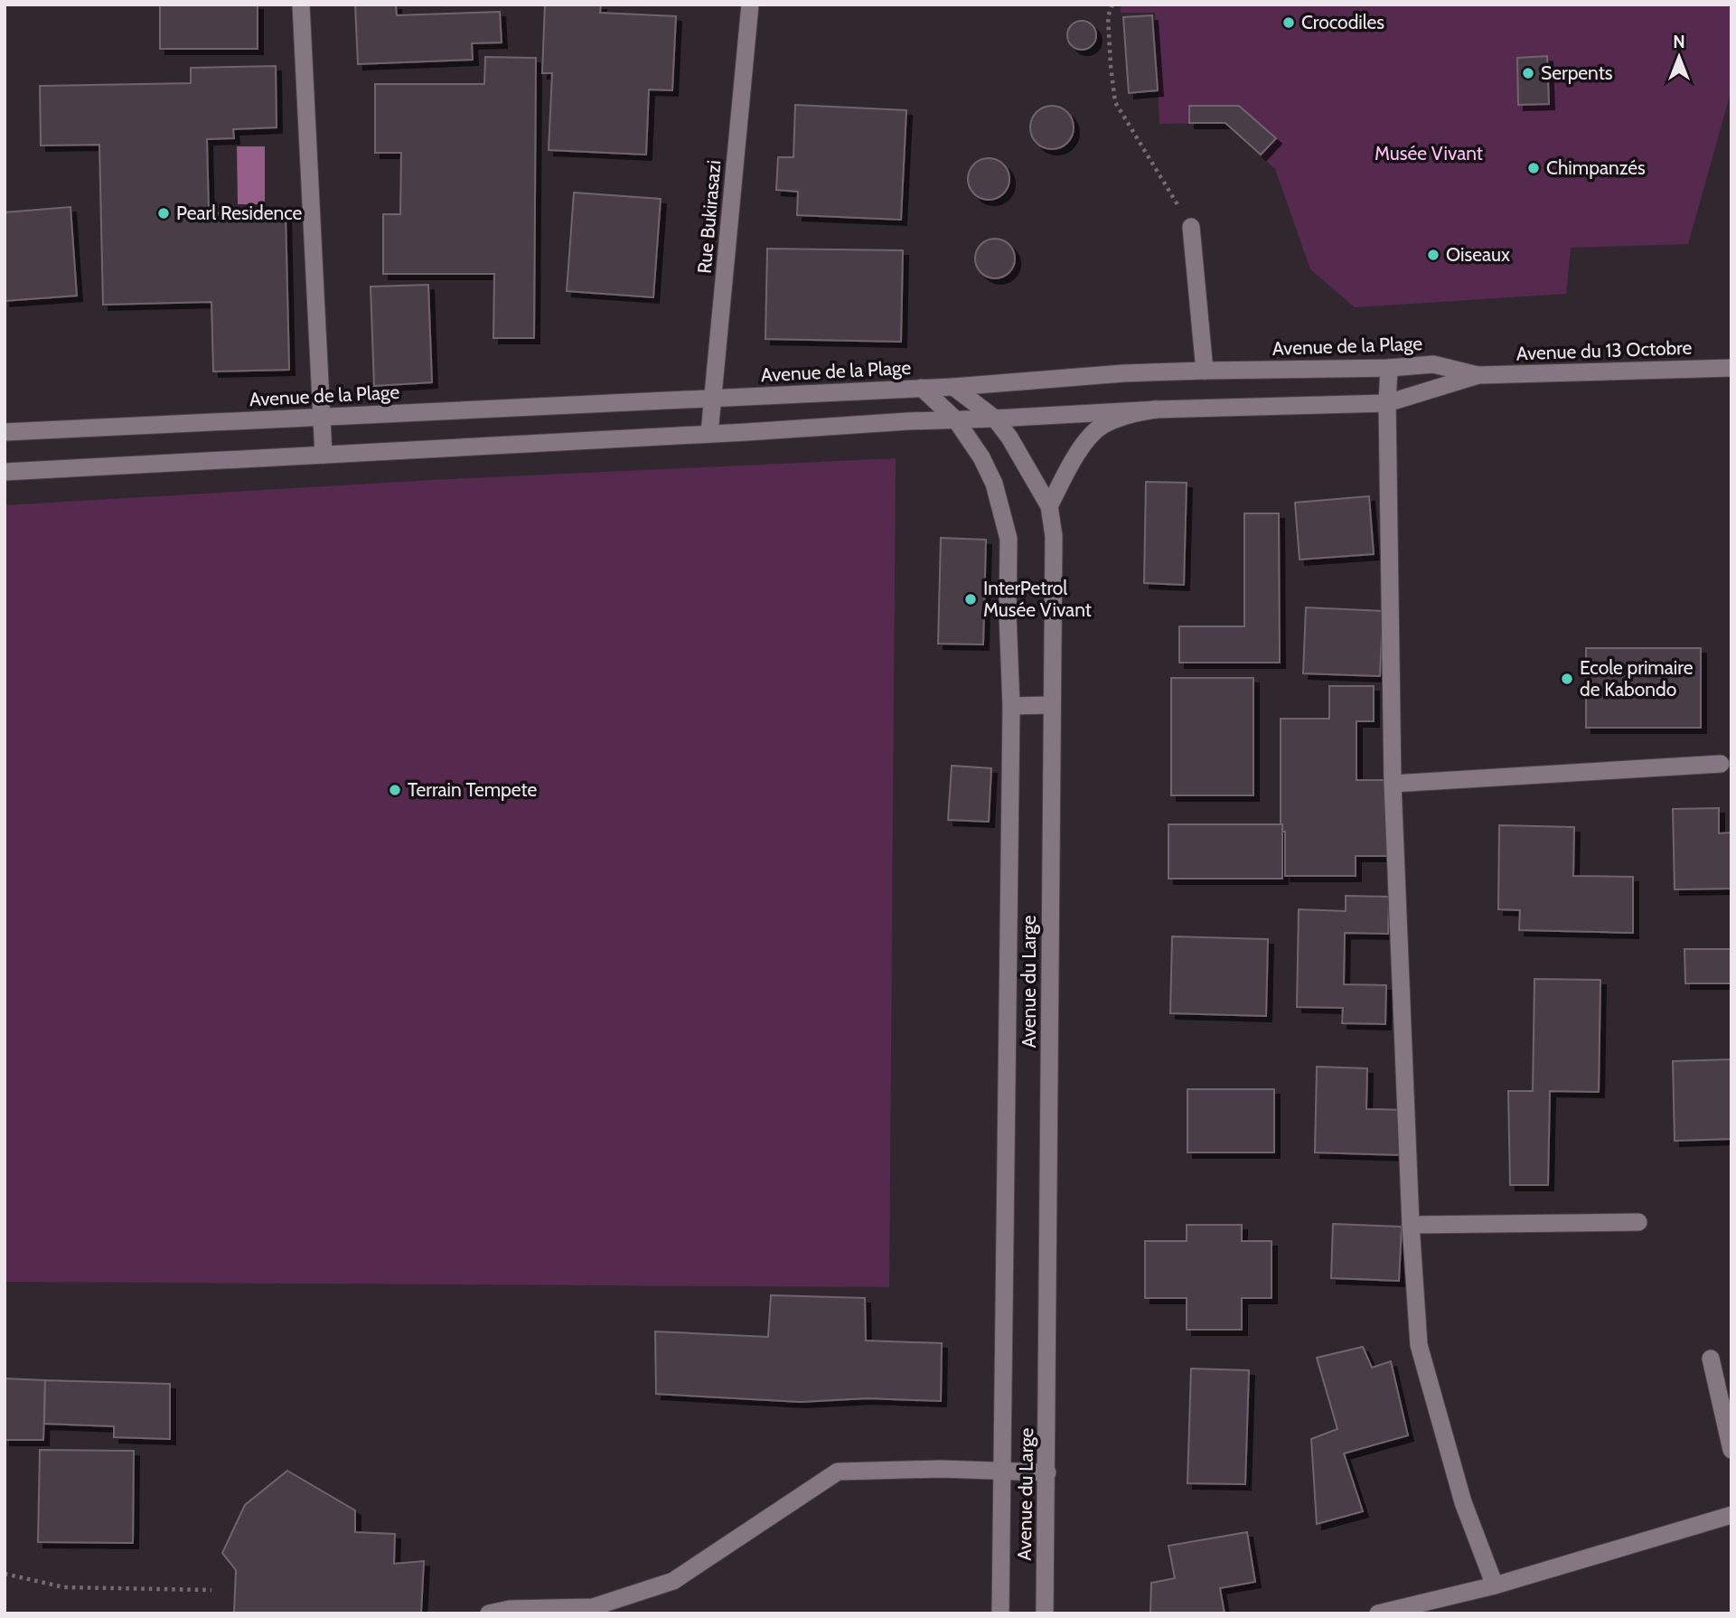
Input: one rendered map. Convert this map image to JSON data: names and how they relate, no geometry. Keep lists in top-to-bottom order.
{
  "streets": {
    "main road": [
      "Rue Bukirasazi",
      "Avenue de la Plage",
      "Avenue du 13 Octobre",
      "Avenue du Large"
    ]
  },
  "crossings": [
    ["Rue Bukirasazi", "Avenue de la Plage"],
    ["Avenue de la Plage", "Avenue du 13 Octobre"],
    ["Avenue de la Plage", "Avenue du Large"]
  ],
  "parks": ["Musée Vivant"],
  "places": [
    "Crocodiles",
    "Serpents",
    "Chimpanzés",
    "Pearl Residence",
    "Oiseaux",
    "InterPetrol Musée Vivant",
    "Ecole primaire de Kabondo",
    "Terrain Tempete"
  ],
  "north": "top"
}
